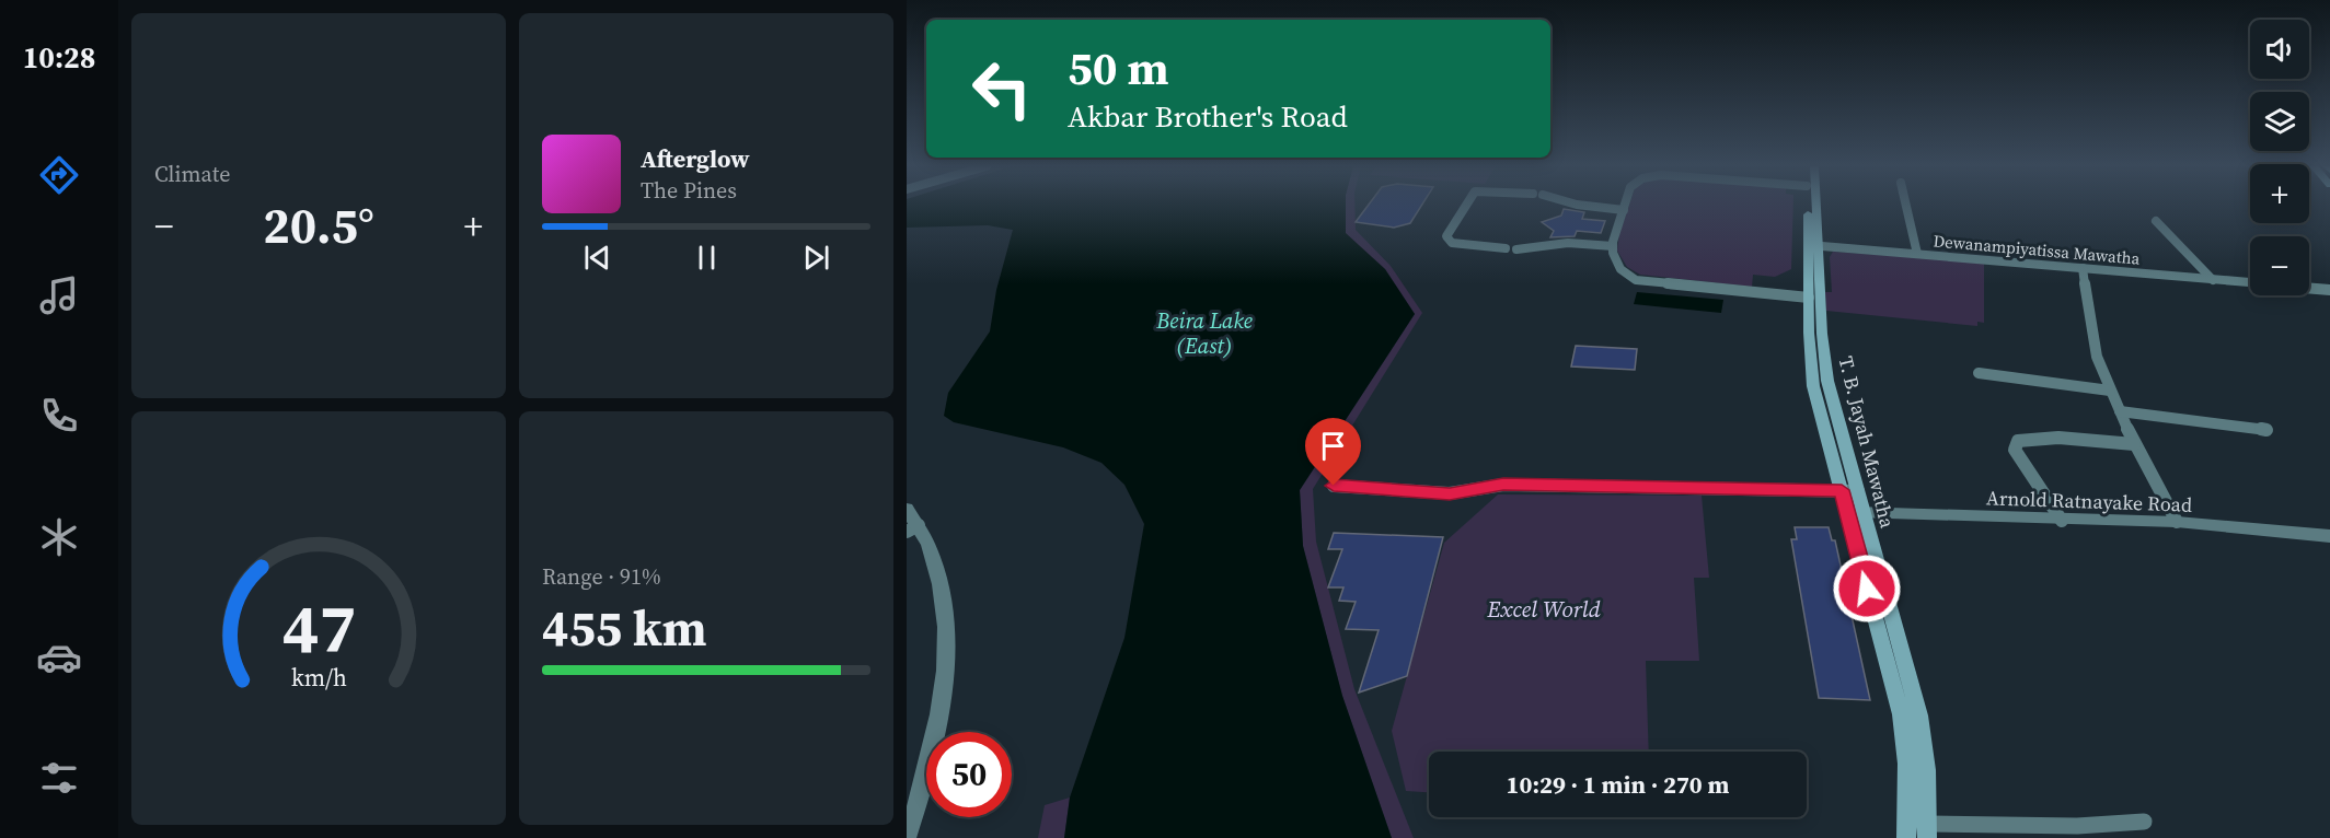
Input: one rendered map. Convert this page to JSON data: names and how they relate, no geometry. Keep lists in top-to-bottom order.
{
  "streets": {
    "main road": ["T. B. Jayah Mawatha"],
    "street": ["Dewanampiyatissa Mawatha", "Arnold Ratnayake Road"]
  },
  "crossings": [
    ["Dewanampiyatissa Mawatha", "T. B. Jayah Mawatha"],
    ["T. B. Jayah Mawatha", "Arnold Ratnayake Road"]
  ],
  "water": ["Beira Lake (East)"],
  "parks": ["Excel World"],
  "page": {
    "tabs": "10:28",
    "tile": [
      "Climate",
      ["Range · 91%", "455 km"]
    ],
    "map_buttons": ["+", "−"],
    "turn": ["50 m", "Akbar Brother's Road"],
    "song": ["Afterglow", "The Pines"],
    "heat": ["−", "20.5°", "+"],
    "limit": "50",
    "trip": "10:29 · 1 min · 270 m",
    "gauge": ["47", "km/h"]
  }
}
